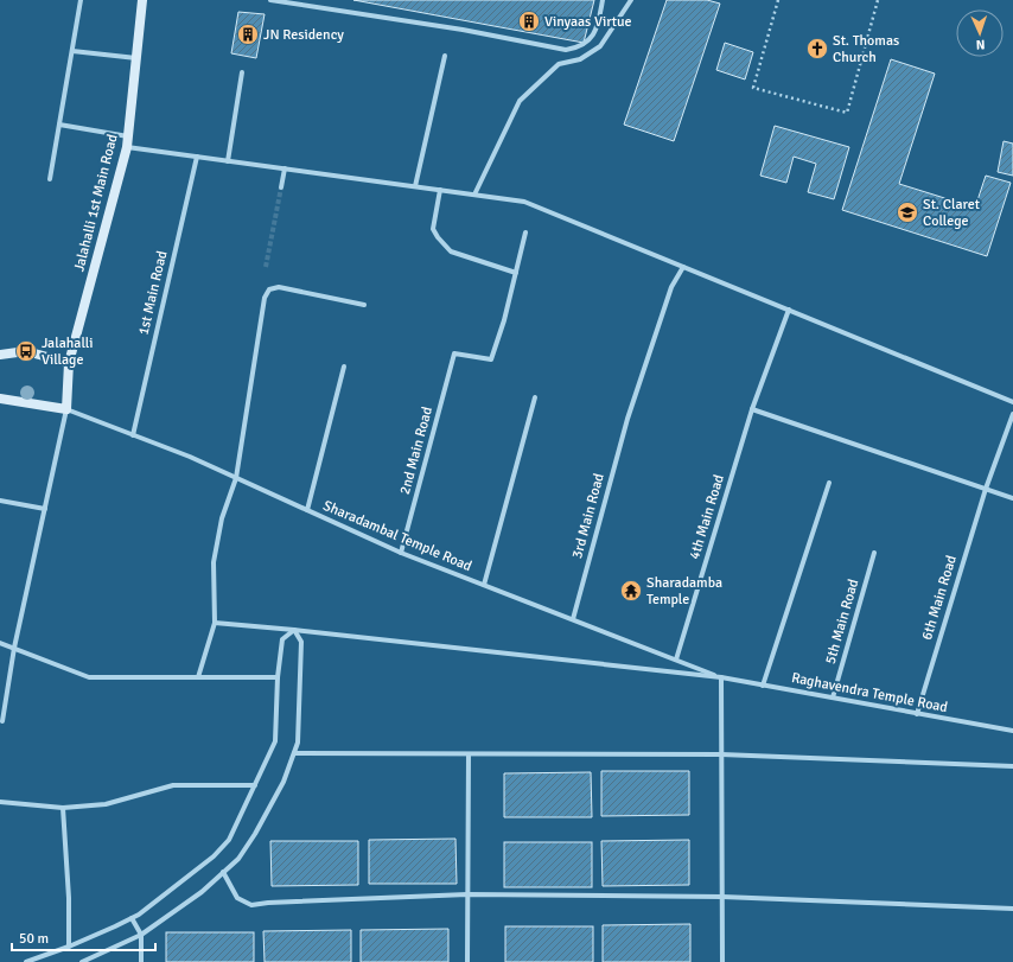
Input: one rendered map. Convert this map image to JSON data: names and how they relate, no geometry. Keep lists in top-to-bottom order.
{
  "streets": {
    "street": [
      "Jalahalli 1st Main Road",
      "1st Main Road",
      "2nd Main Road",
      "3rd Main Road",
      "4th Main Road",
      "Sharadambal Temple Road",
      "6th Main Road",
      "5th Main Road",
      "Raghavendra Temple Road"
    ]
  },
  "crossings": [
    ["Jalahalli 1st Main Road", "Sharadambal Temple Road"],
    ["1st Main Road", "Sharadambal Temple Road"],
    ["2nd Main Road", "Sharadambal Temple Road"],
    ["3rd Main Road", "Sharadambal Temple Road"],
    ["4th Main Road", "Sharadambal Temple Road"],
    ["Sharadambal Temple Road", "Raghavendra Temple Road"],
    ["6th Main Road", "Raghavendra Temple Road"],
    ["5th Main Road", "Raghavendra Temple Road"]
  ],
  "places": {
    "building": ["Vinyaas Virtue", "JN Residency"],
    "church": ["St. Thomas Church"],
    "school or university": ["St. Claret College"],
    "bus stop": ["Jalahalli Village"],
    "temple": ["Sharadamba Temple"]
  },
  "scale_bar": "50 m",
  "north": "bottom"
}
